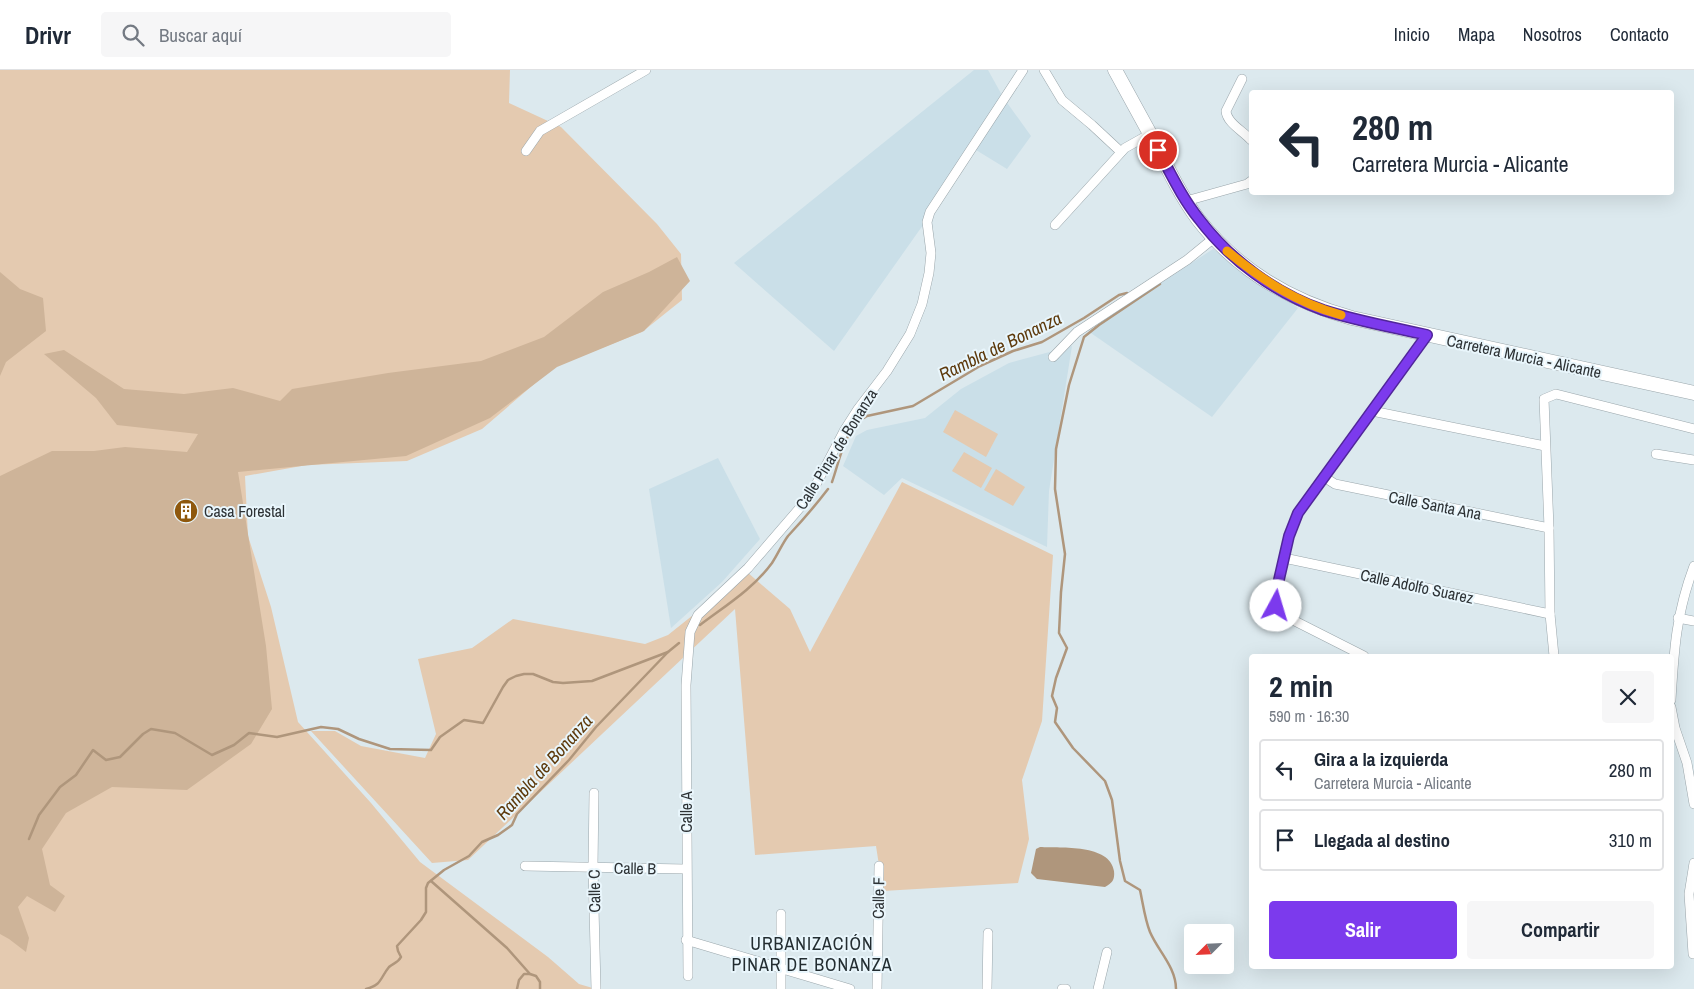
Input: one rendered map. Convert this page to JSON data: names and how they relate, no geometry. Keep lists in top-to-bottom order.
{
  "streets": {
    "highway": ["Carretera Murcia - Alicante"],
    "street": [
      "Calle Pinar de Bonanza",
      "Calle Santa Ana",
      "Calle Adolfo Suarez",
      "Calle A",
      "Calle B",
      "Calle C",
      "Calle F"
    ]
  },
  "crossings": [
    ["Calle Pinar de Bonanza", "Calle A"],
    ["Calle A", "Calle B"],
    ["Calle B", "Calle C"]
  ],
  "districts": ["URBANIZACIÓN PINAR DE BONANZA"],
  "water": ["Rambla de Bonanza"],
  "places": {
    "building": ["Casa Forestal"]
  },
  "north": "bottom left",
  "page": {
    "header": "Drivr",
    "search": "Buscar aquí",
    "nav": [
      "Inicio",
      "Mapa",
      "Nosotros",
      "Contacto"
    ],
    "turn": ["280 m", "Carretera Murcia - Alicante"],
    "heading": ["2 min", "590 m · 16:30"],
    "list": [
      {
        "name": "Gira a la izquierda",
        "note": "Carretera Murcia - Alicante",
        "value": "280 m"
      },
      {
        "name": "Llegada al destino",
        "value": "310 m"
      }
    ],
    "buttons": ["Salir", "Compartir"]
  }
}
